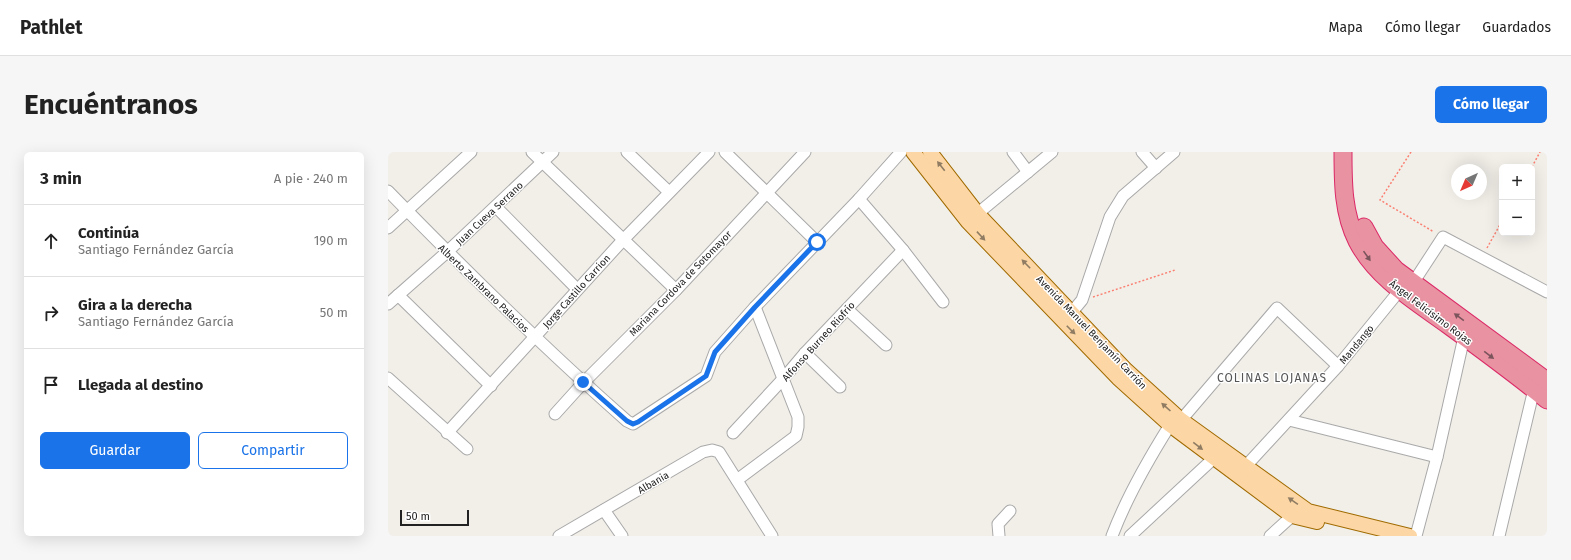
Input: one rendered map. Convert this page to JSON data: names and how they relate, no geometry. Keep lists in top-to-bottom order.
{
  "streets": {
    "highway": ["Ángel Felicísimo Rojas"],
    "main road": ["Avenida Manuel Benjamín Carrión"],
    "street": [
      "Juan Cueva Serrano",
      "Mariana Cordova de Sotomayor",
      "Alberto Zambrano Palacios",
      "Jorge Castillo Carrion",
      "Alfonso Burneo Riofrío",
      "Mandango",
      "Albania"
    ]
  },
  "crossings": [
    ["Juan Cueva Serrano", "Alberto Zambrano Palacios"],
    ["Mariana Cordova de Sotomayor", "Alberto Zambrano Palacios"],
    ["Alberto Zambrano Palacios", "Jorge Castillo Carrion"],
    ["Ángel Felicísimo Rojas", "Mandango"],
    ["Avenida Manuel Benjamín Carrión", "Mandango"]
  ],
  "districts": ["COLINAS LOJANAS"],
  "scale_bar": "50 m",
  "north": "bottom left",
  "page": {
    "header": "Pathlet",
    "nav": ["Mapa", "Cómo llegar", "Guardados"],
    "buttons": [
      "Cómo llegar",
      ["Guardar", "Compartir"]
    ],
    "title": "Encuéntranos",
    "heading": ["3 min", "A pie · 240 m"],
    "map_buttons": ["+", "−"],
    "list": [
      ["Continúa", "Santiago Fernández García", "190 m"],
      ["Gira a la derecha", "Santiago Fernández García", "50 m"],
      "Llegada al destino"
    ],
    "scale": "50 m"
  }
}
